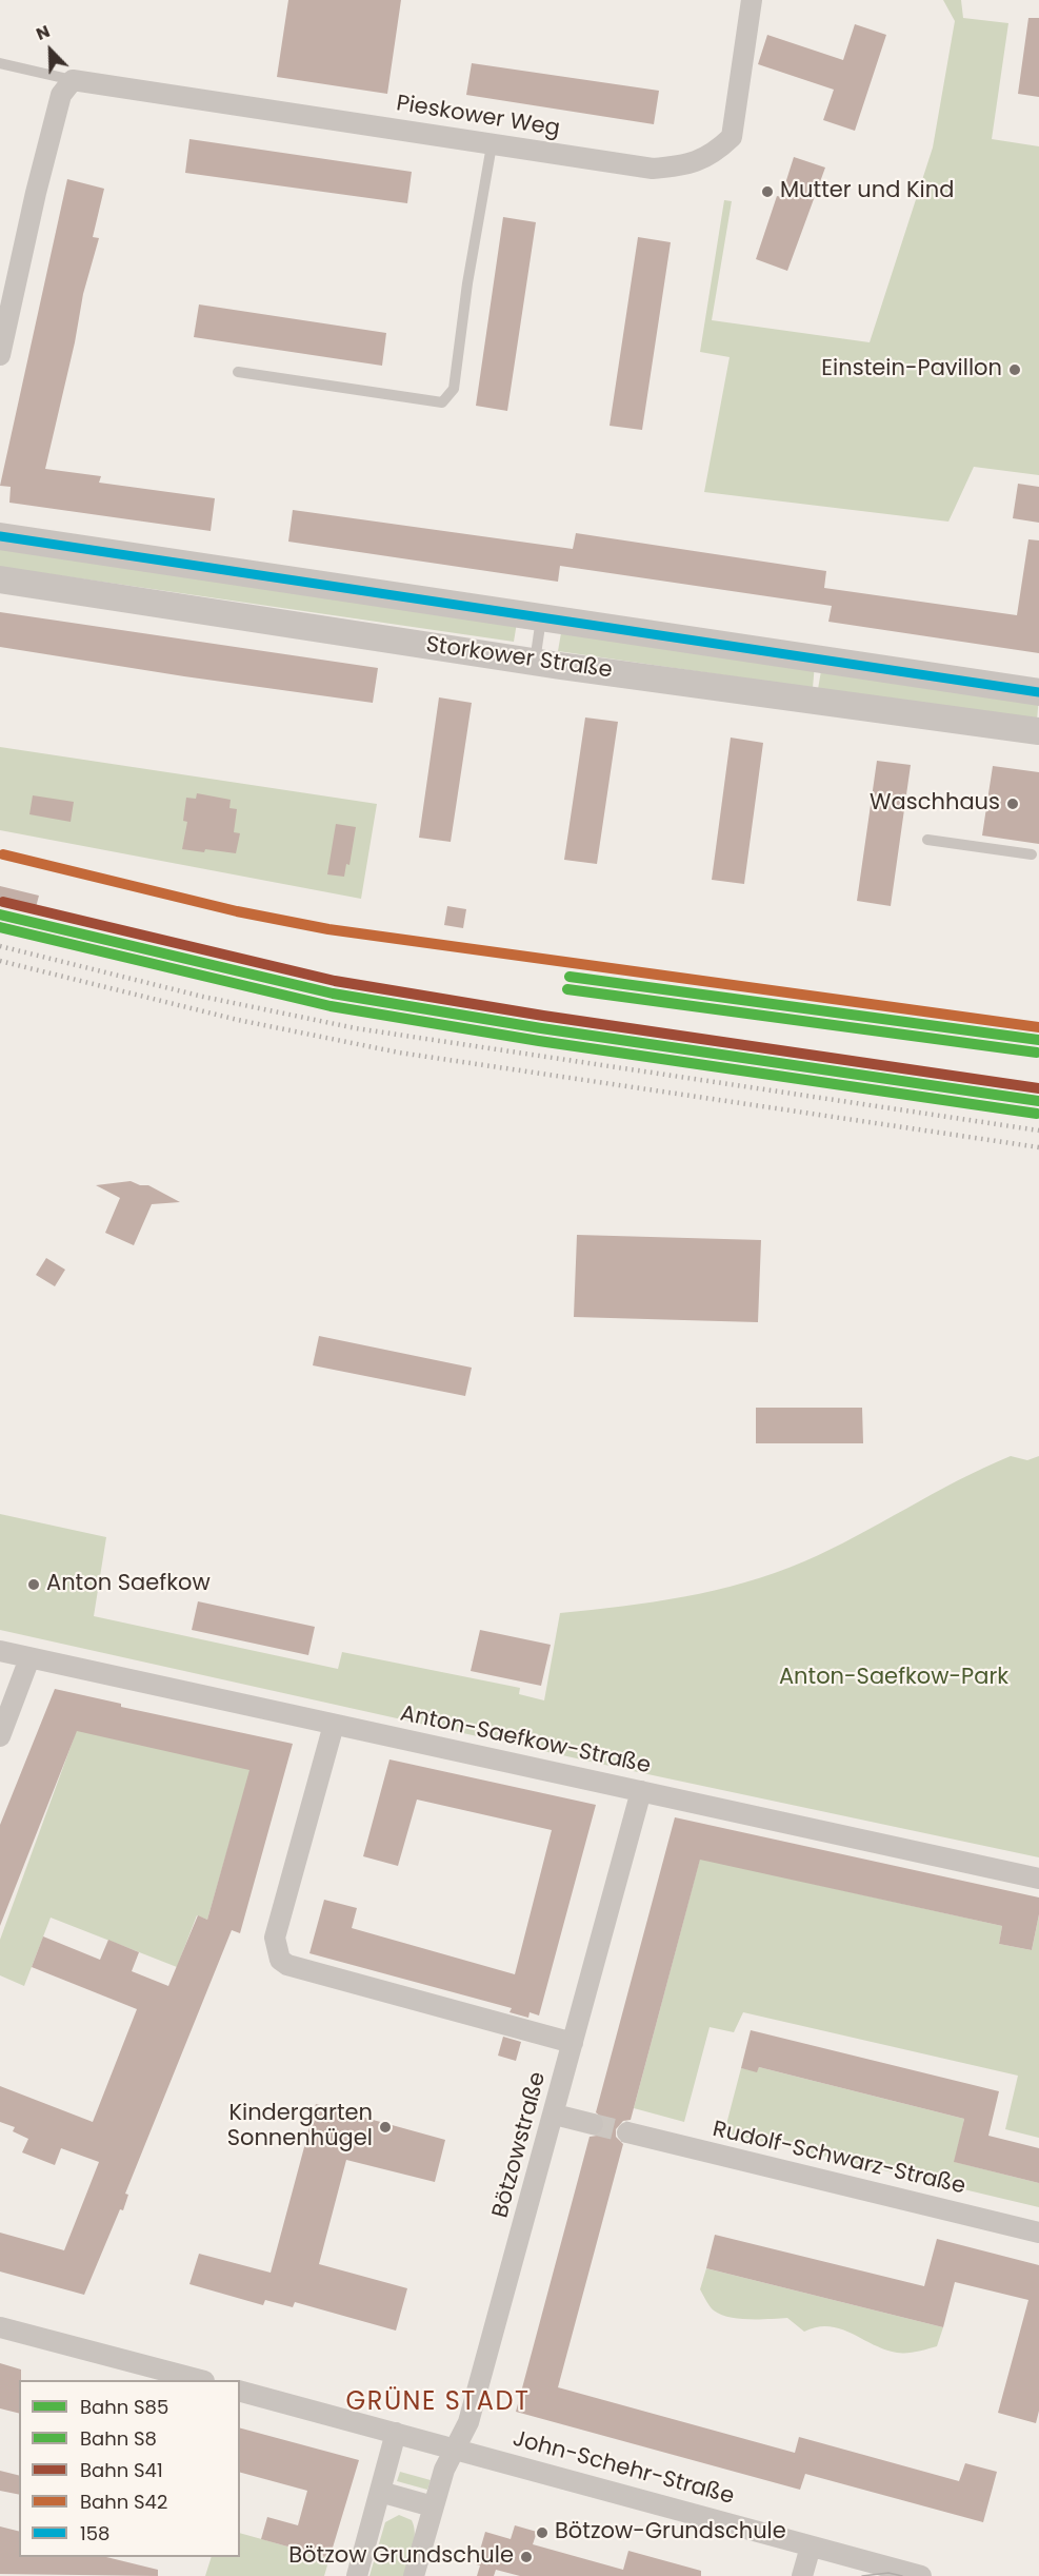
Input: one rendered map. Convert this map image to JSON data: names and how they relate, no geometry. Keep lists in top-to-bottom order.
{
  "streets": {
    "street": [
      "Pieskower Weg",
      "Storkower Straße",
      "Anton-Saefkow-Straße",
      "Bötzowstraße",
      "Rudolf-Schwarz-Straße",
      "John-Schehr-Straße"
    ]
  },
  "crossings": [
    ["Anton-Saefkow-Straße", "Bötzowstraße"],
    ["Bötzowstraße", "John-Schehr-Straße"]
  ],
  "districts": ["GRÜNE STADT"],
  "parks": ["Anton-Saefkow-Park"],
  "places": [
    "Mutter und Kind",
    "Einstein-Pavillon",
    "Waschhaus",
    "Anton Saefkow",
    "Kindergarten Sonnenhügel",
    "Bötzow-Grundschule",
    "Bötzow Grundschule"
  ],
  "lines": [
    "transit line 158",
    "rail line S42",
    "rail line S41",
    "rail line S85",
    "rail line S8"
  ],
  "legend": [
    "Bahn S85",
    "Bahn S8",
    "Bahn S41",
    "Bahn S42",
    "158"
  ],
  "north": "top left"
}
